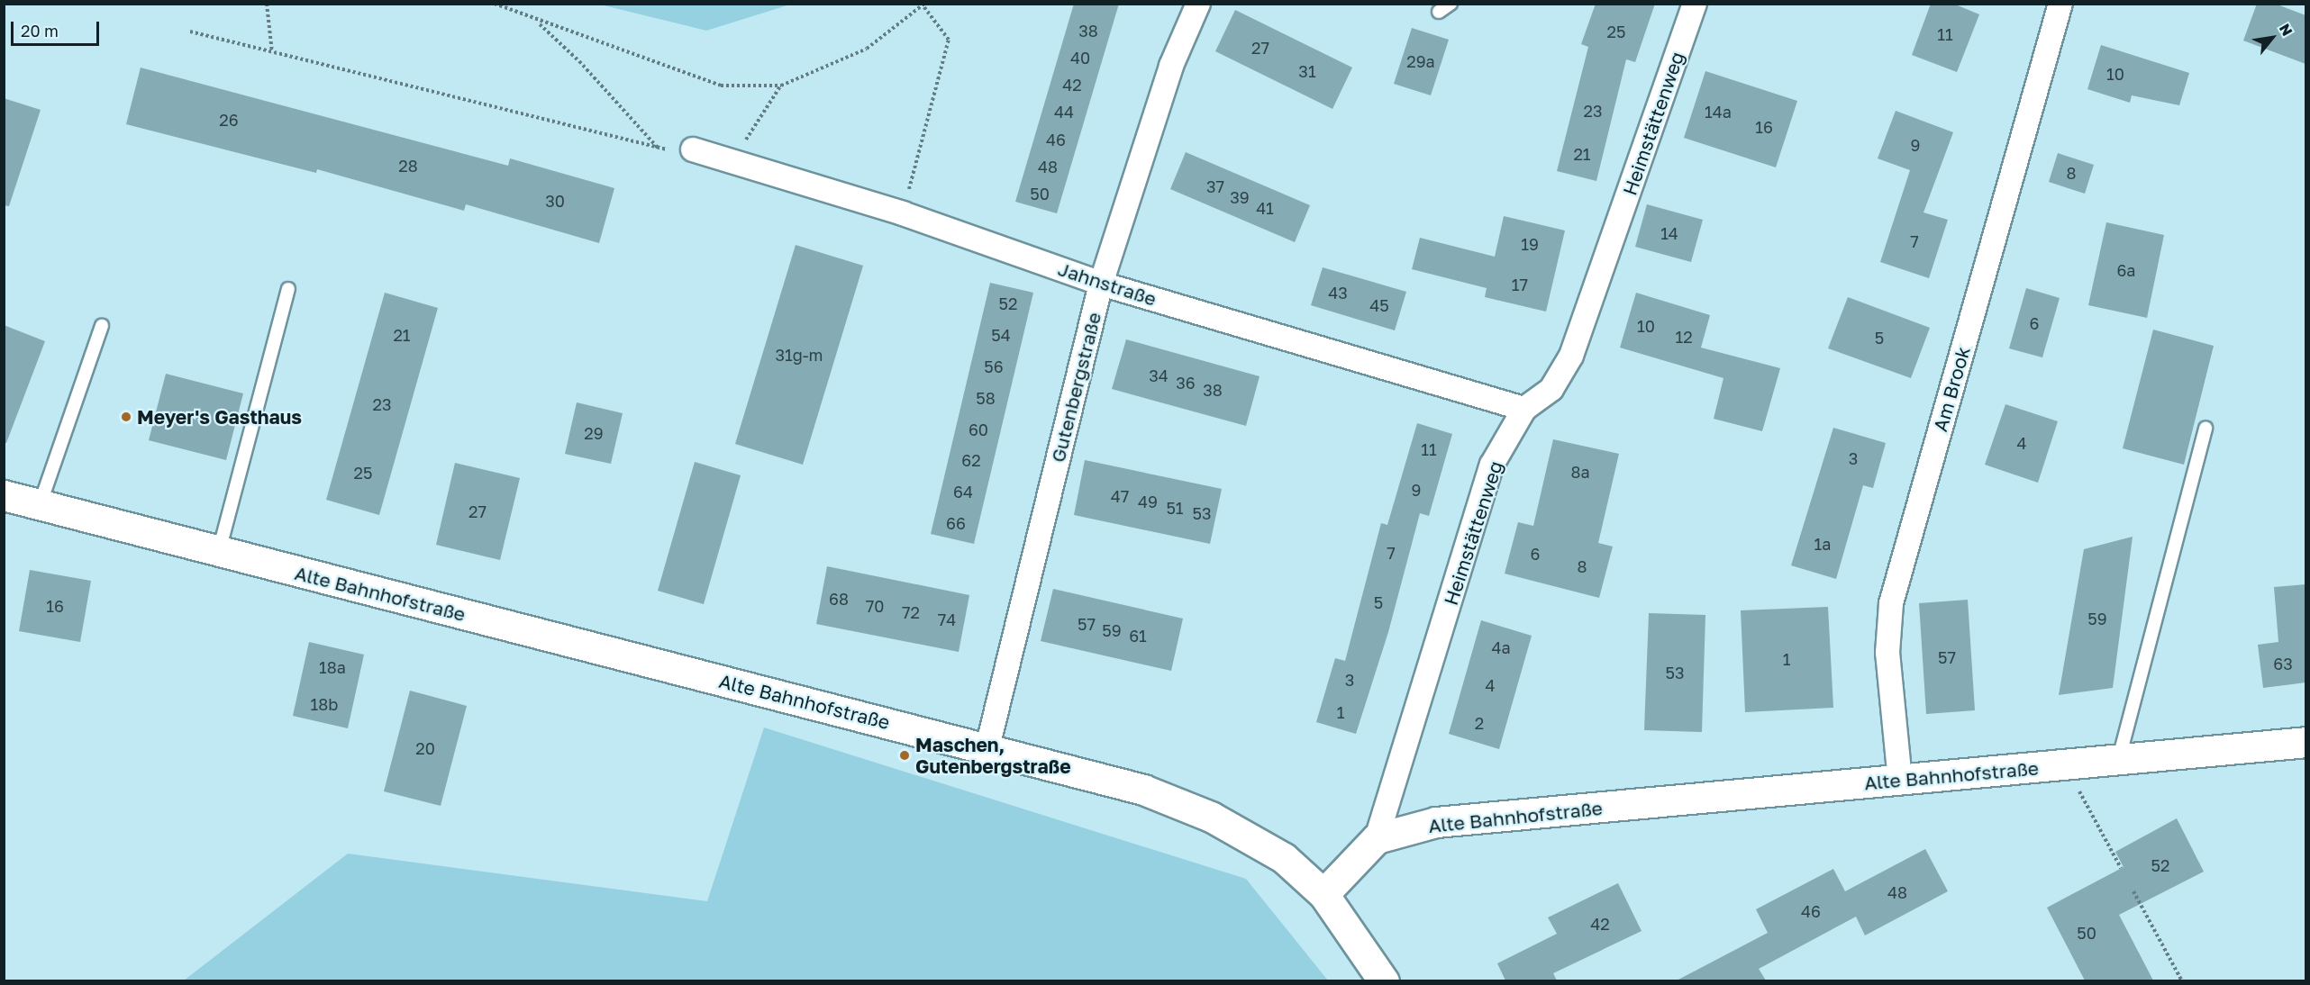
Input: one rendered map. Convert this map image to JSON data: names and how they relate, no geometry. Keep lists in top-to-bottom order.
{
  "streets": {
    "street": [
      "Heimstättenweg",
      "Jahnstraße",
      "Gutenbergstraße",
      "Am Brook",
      "Alte Bahnhofstraße"
    ]
  },
  "crossings": [
    ["Heimstättenweg", "Jahnstraße"],
    ["Heimstättenweg", "Alte Bahnhofstraße"],
    ["Jahnstraße", "Gutenbergstraße"],
    ["Gutenbergstraße", "Alte Bahnhofstraße"],
    ["Am Brook", "Alte Bahnhofstraße"]
  ],
  "places": ["Meyer's Gasthaus", "Maschen, Gutenbergstraße"],
  "house_numbers": [
    "38",
    "25",
    "11",
    "27",
    "40",
    "29a",
    "31",
    "10",
    "42",
    "23",
    "44",
    "14a",
    "26",
    "16",
    "46",
    "9",
    "21",
    "28",
    "48",
    "8",
    "37",
    "50",
    "39",
    "30",
    "41",
    "14",
    "7",
    "19",
    "6a",
    "17",
    "43",
    "52",
    "45",
    "6",
    "10",
    "21",
    "54",
    "12",
    "5",
    "31g-m",
    "56",
    "34",
    "36",
    "38",
    "58",
    "23",
    "60",
    "29",
    "4",
    "11",
    "3",
    "62",
    "8a",
    "25",
    "9",
    "64",
    "47",
    "49",
    "51",
    "27",
    "53",
    "66",
    "1a",
    "7",
    "6",
    "8",
    "68",
    "5",
    "16",
    "70",
    "72",
    "59",
    "74",
    "57",
    "59",
    "61",
    "4a",
    "57",
    "1",
    "63",
    "18a",
    "53",
    "3",
    "4",
    "18b",
    "1",
    "2",
    "20",
    "52",
    "48",
    "46",
    "42",
    "50"
  ],
  "scale_bar": "20 m",
  "north": "top right"
}
